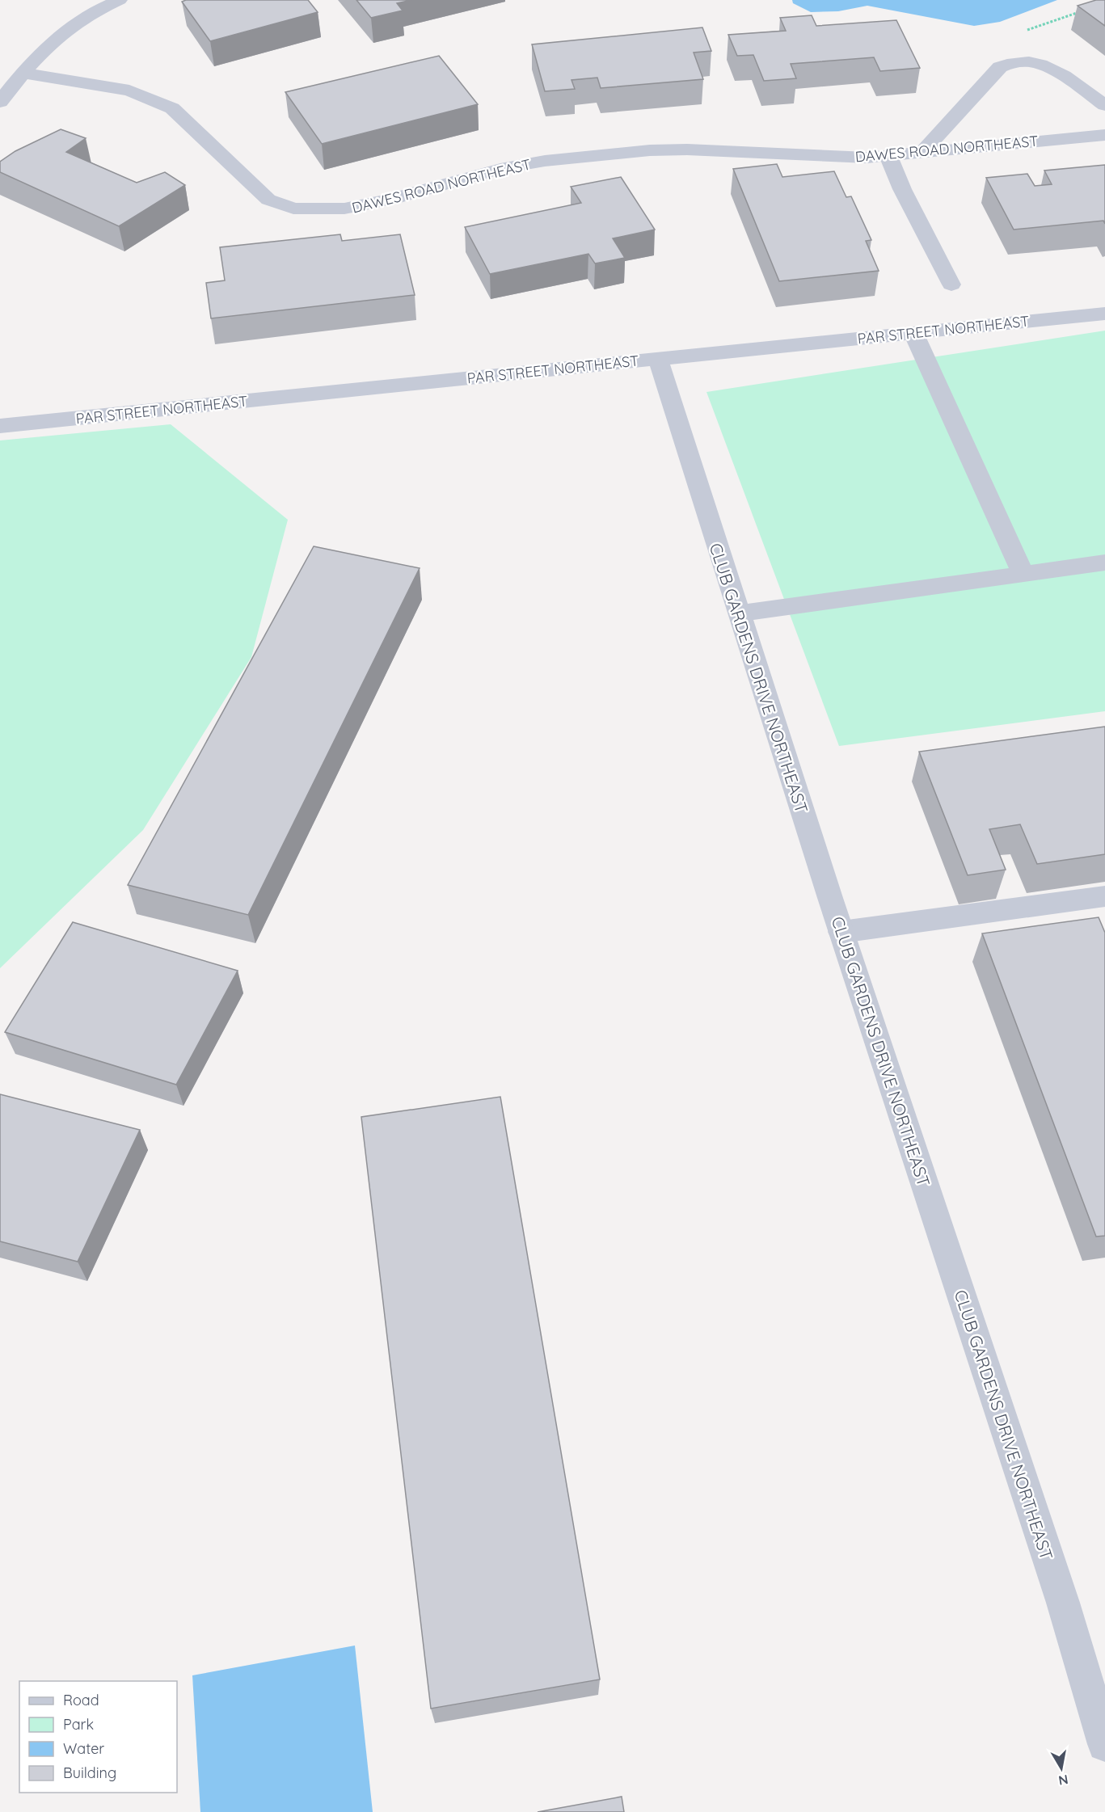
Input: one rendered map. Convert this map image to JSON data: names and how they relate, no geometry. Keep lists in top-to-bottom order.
{
  "streets": {
    "street": ["DAWES ROAD NORTHEAST", "PAR STREET NORTHEAST", "CLUB GARDENS DRIVE NORTHEAST"]
  },
  "crossings": [
    ["PAR STREET NORTHEAST", "CLUB GARDENS DRIVE NORTHEAST"]
  ],
  "legend": [
    "Road",
    "Park",
    "Water",
    "Building"
  ],
  "north": "bottom"
}
